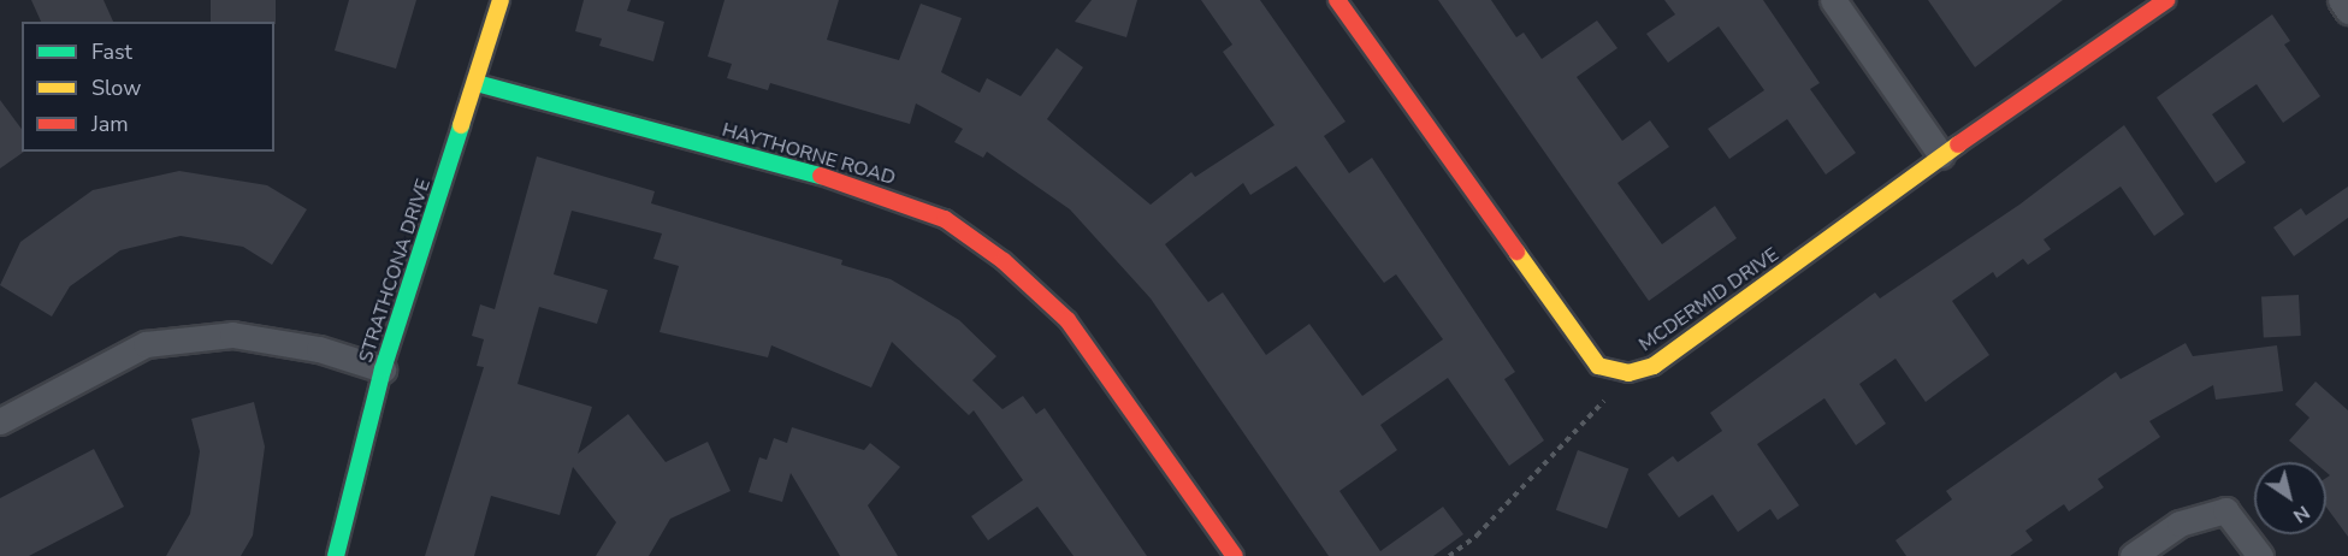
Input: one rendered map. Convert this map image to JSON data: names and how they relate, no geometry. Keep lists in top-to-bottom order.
{
  "streets": {
    "street": ["HAYTHORNE ROAD", "STRATHCONA DRIVE", "MCDERMID DRIVE"]
  },
  "crossings": [
    ["HAYTHORNE ROAD", "STRATHCONA DRIVE"]
  ],
  "legend": ["Fast", "Slow", "Jam"],
  "north": "bottom right"
}
